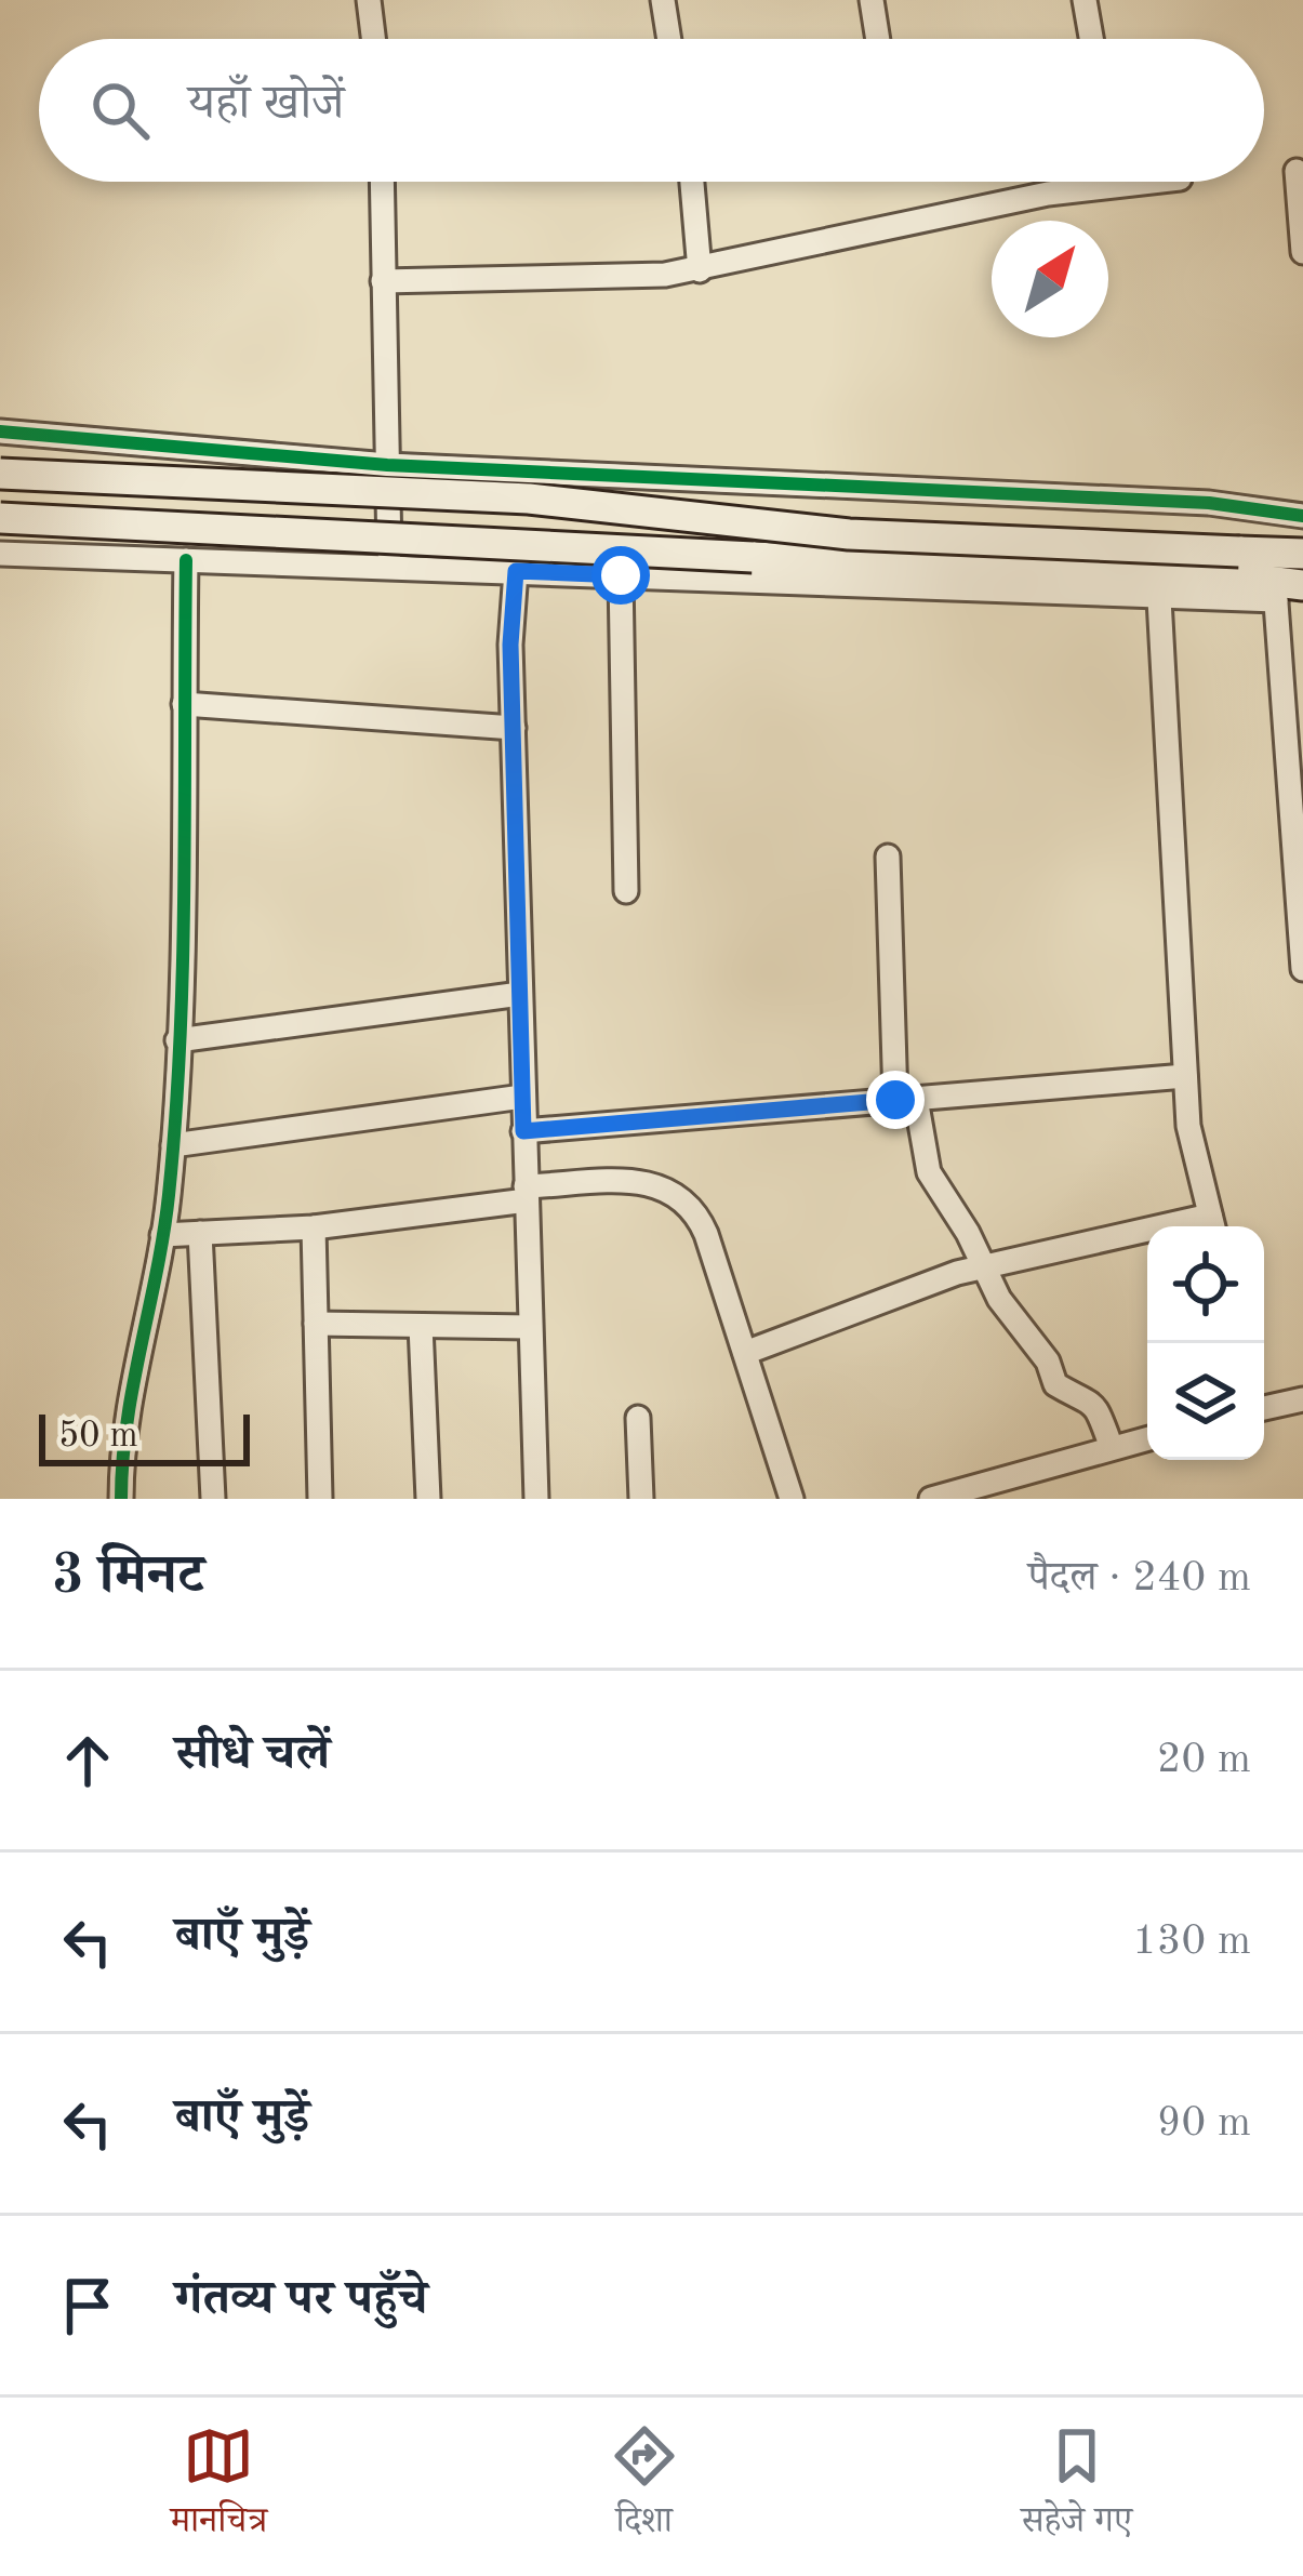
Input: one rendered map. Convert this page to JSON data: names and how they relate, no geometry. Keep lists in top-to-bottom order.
{
  "scale_bar": "50 m",
  "north": "top right",
  "page": {
    "search": "यहाँ खोजें",
    "scale": "50 m",
    "heading": ["3 मिनट", "पैदल · 240 m"],
    "list": [
      ["सीधे चलें", "20 m"],
      ["बाएँ मुड़ें", "130 m"],
      ["बाएँ मुड़ें", "90 m"],
      "गंतव्य पर पहुँचे"
    ],
    "nav": ["मानचित्र", "दिशा", "सहेजे गए"]
  }
}
